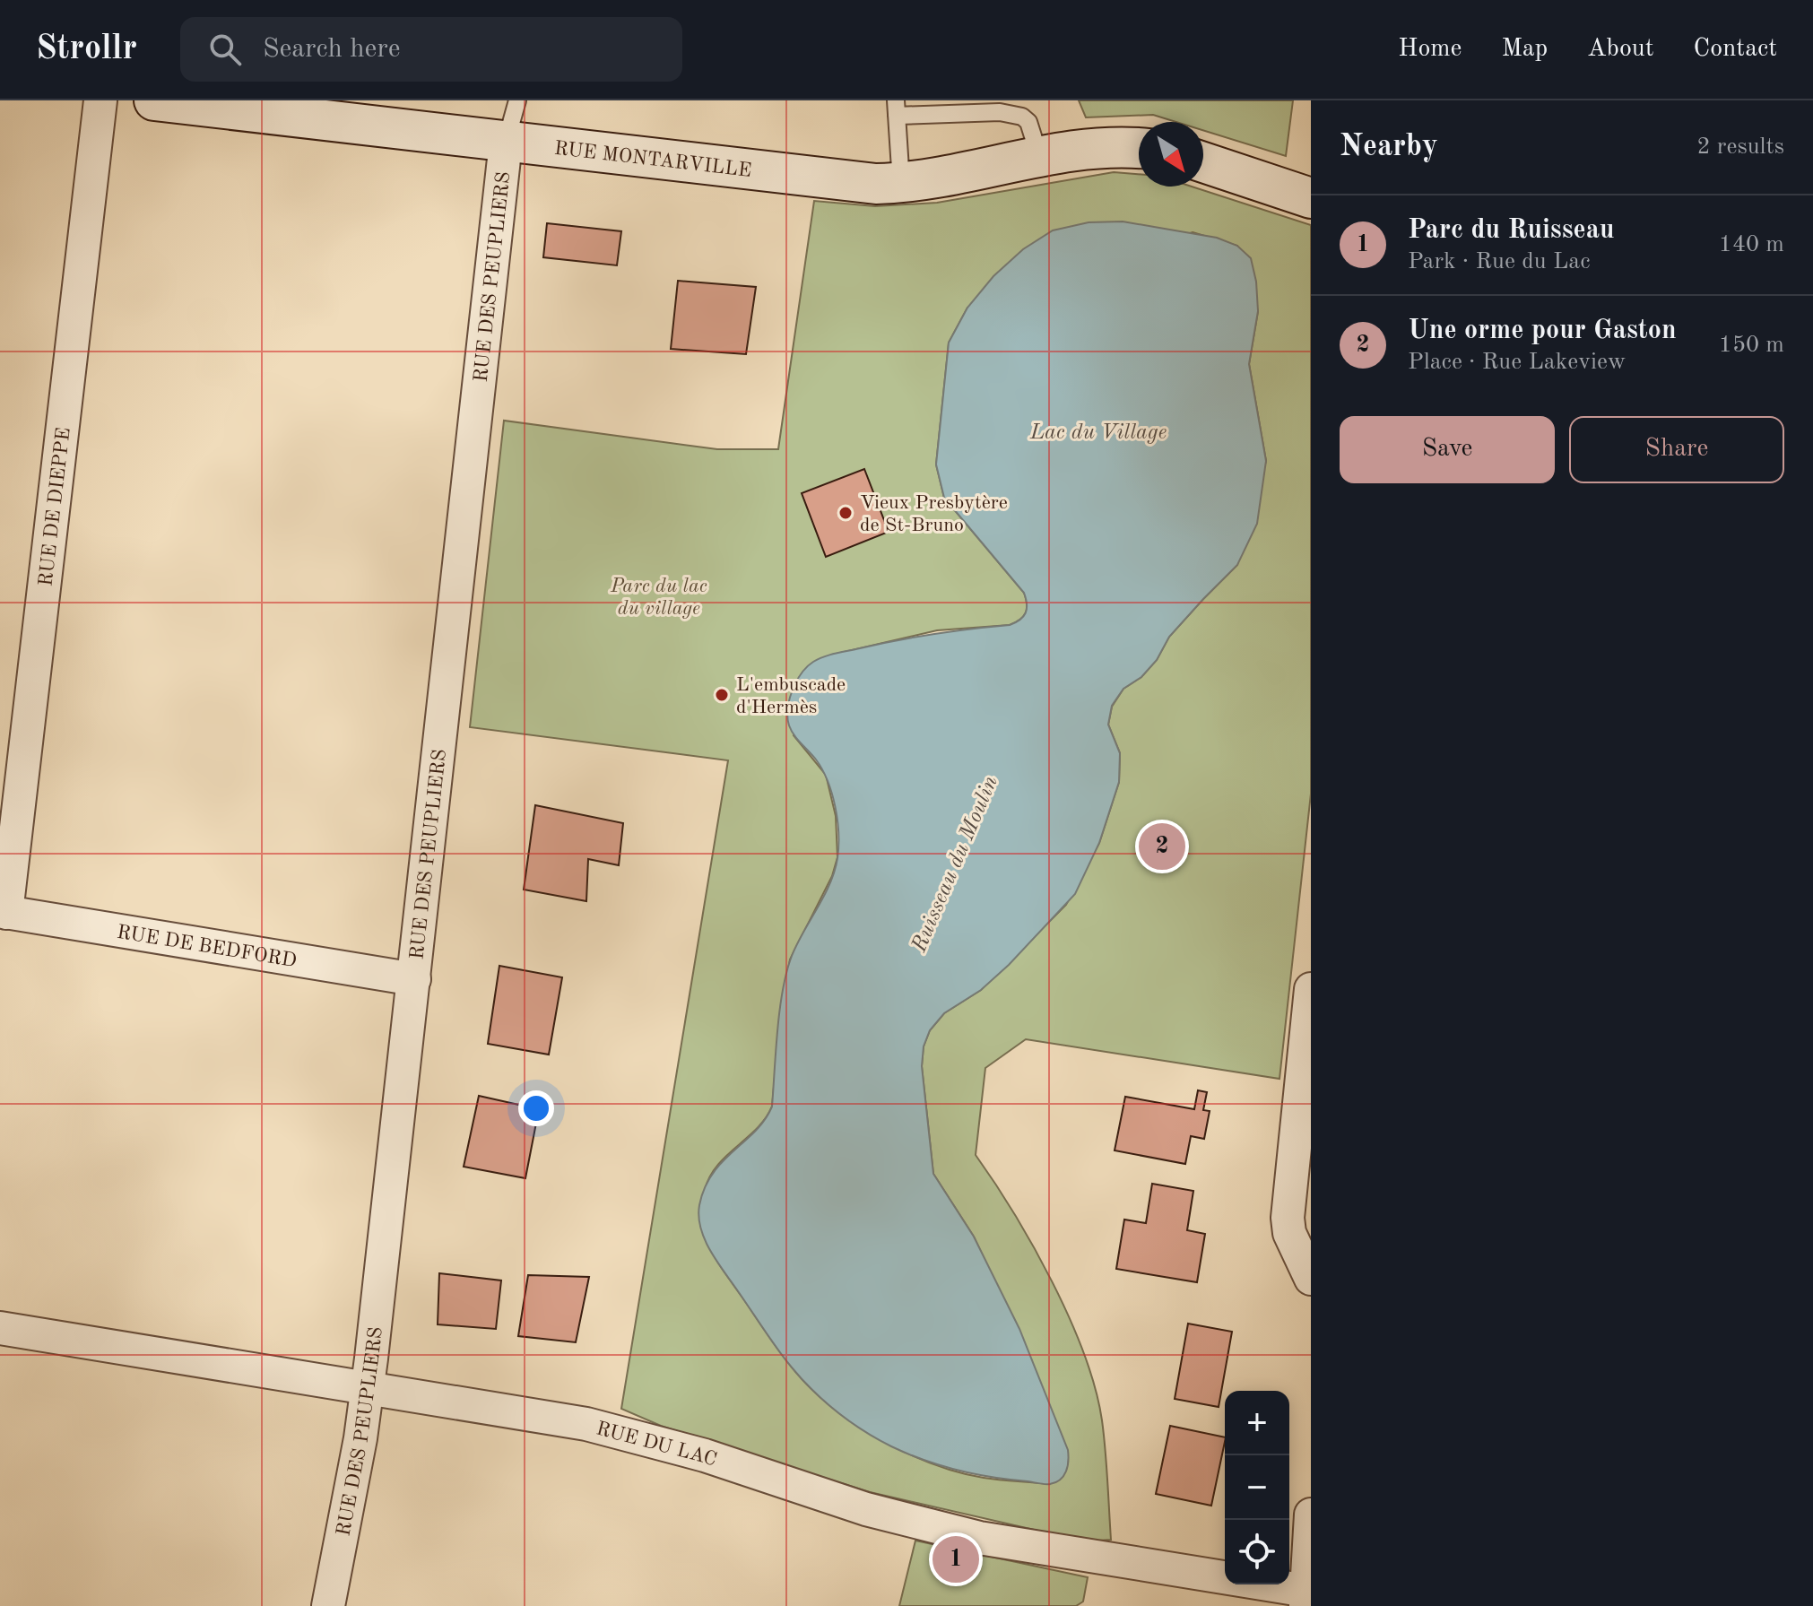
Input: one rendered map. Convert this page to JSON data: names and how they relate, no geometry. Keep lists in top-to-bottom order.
{
  "streets": {
    "street": [
      "RUE MONTARVILLE",
      "RUE DES PEUPLIERS",
      "RUE DE DIEPPE",
      "RUE DE BEDFORD",
      "RUE DU LAC"
    ]
  },
  "crossings": [
    ["RUE MONTARVILLE", "RUE DES PEUPLIERS"],
    ["RUE DES PEUPLIERS", "RUE DE BEDFORD"],
    ["RUE DES PEUPLIERS", "RUE DU LAC"],
    ["RUE DE DIEPPE", "RUE DE BEDFORD"]
  ],
  "water": ["Lac du Village", "Ruisseau du Moulin"],
  "parks": ["Parc du lac du village"],
  "places": ["Vieux Presbytère de St-Bruno", "L'embuscade d'Hermès"],
  "north": "bottom right",
  "page": {
    "header": "Strollr",
    "search": "Search here",
    "nav": [
      "Home",
      "Map",
      "About",
      "Contact"
    ],
    "heading": ["Nearby", "2 results"],
    "list": [
      {
        "mark": "1",
        "name": "Parc du Ruisseau",
        "note": "Park · Rue du Lac",
        "value": "140 m"
      },
      {
        "mark": "2",
        "name": "Une orme pour Gaston",
        "note": "Place · Rue Lakeview",
        "value": "150 m"
      }
    ],
    "buttons": ["Save", "Share"],
    "pins": ["2", "1"],
    "map_buttons": ["+", "−"]
  }
}
